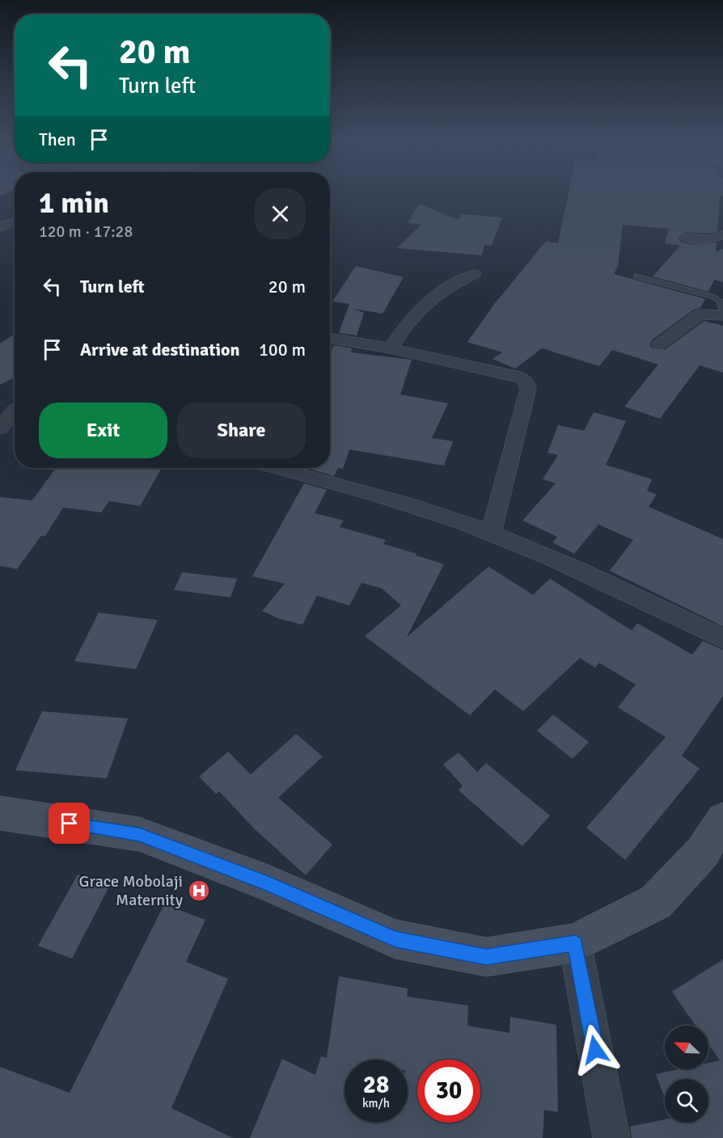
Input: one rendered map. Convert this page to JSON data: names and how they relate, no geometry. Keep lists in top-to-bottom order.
{
  "places": {
    "hospital": ["Grace Mobolaji Maternity"]
  },
  "north": "top left",
  "page": {
    "turn": ["20 m", "Turn left"],
    "then": "Then",
    "heading": ["1 min", "120 m · 17:28"],
    "list": [
      {
        "name": "Turn left",
        "value": "20 m"
      },
      {
        "name": "Arrive at destination",
        "value": "100 m"
      }
    ],
    "buttons": ["Exit", "Share"],
    "speed": "28 km/h",
    "limit": "30"
  }
}
